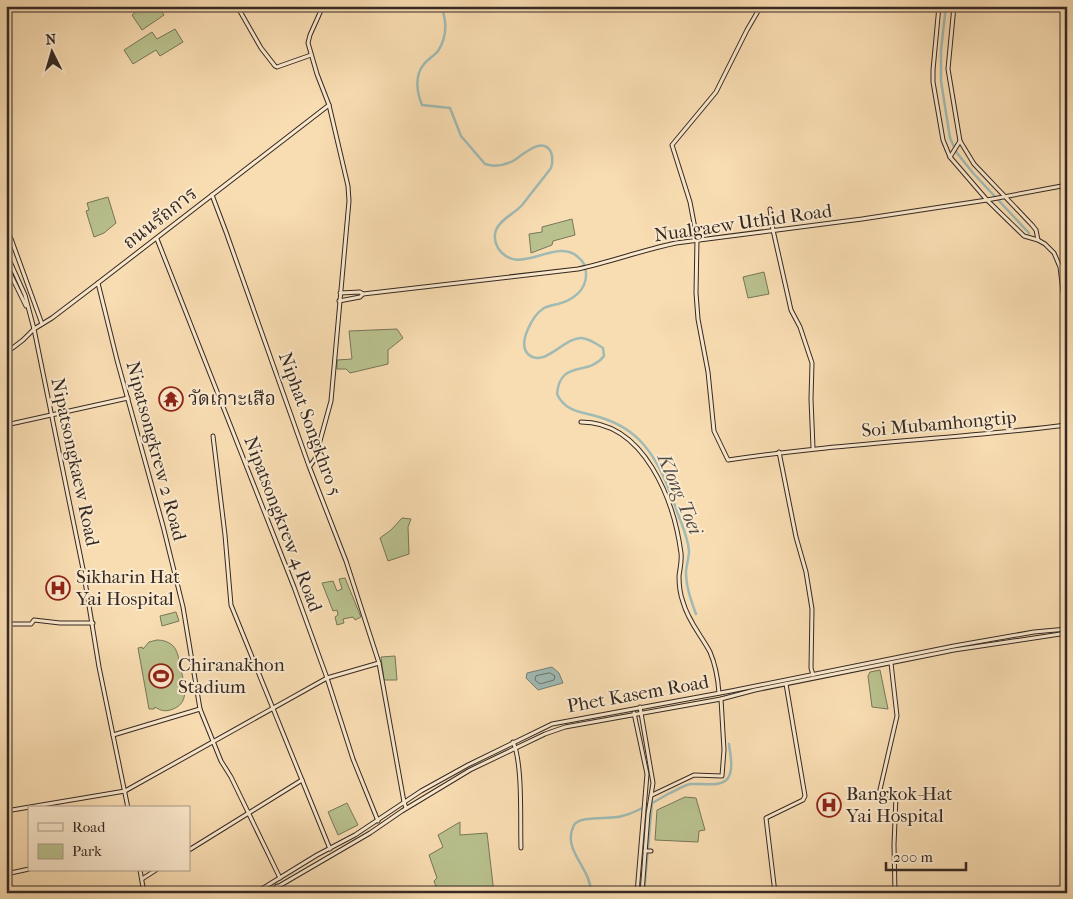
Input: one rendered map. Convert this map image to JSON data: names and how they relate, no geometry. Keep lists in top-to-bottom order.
{
  "streets": {
    "street": [
      "ถนนรัถการ",
      "Nualgaew Uthid Road",
      "Niphat Songkhro 5",
      "Soi Mubamhongtip",
      "Nipatsongkrew 2 Road",
      "Nipatsongkaew Road",
      "Nipatsongkrew 4 Road",
      "Phet Kasem Road"
    ]
  },
  "crossings": [
    ["ถนนรัถการ", "Niphat Songkhro 5"],
    ["ถนนรัถการ", "Nipatsongkrew 2 Road"],
    ["ถนนรัถการ", "Nipatsongkaew Road"],
    ["ถนนรัถการ", "Nipatsongkrew 4 Road"],
    ["Nualgaew Uthid Road", "Soi Mubamhongtip"],
    ["Niphat Songkhro 5", "Phet Kasem Road"],
    ["Nipatsongkrew 2 Road", "Phet Kasem Road"],
    ["Nipatsongkrew 4 Road", "Phet Kasem Road"]
  ],
  "water": ["Klong Toei"],
  "places": {
    "temple": ["วัดเกาะเสือ"],
    "hospital": ["Sikharin Hat Yai Hospital", "Bangkok-Hat Yai Hospital"],
    "sports": ["Chiranakhon Stadium"]
  },
  "legend": ["Road", "Park"],
  "scale_bar": "200 m",
  "north": "top"
}
